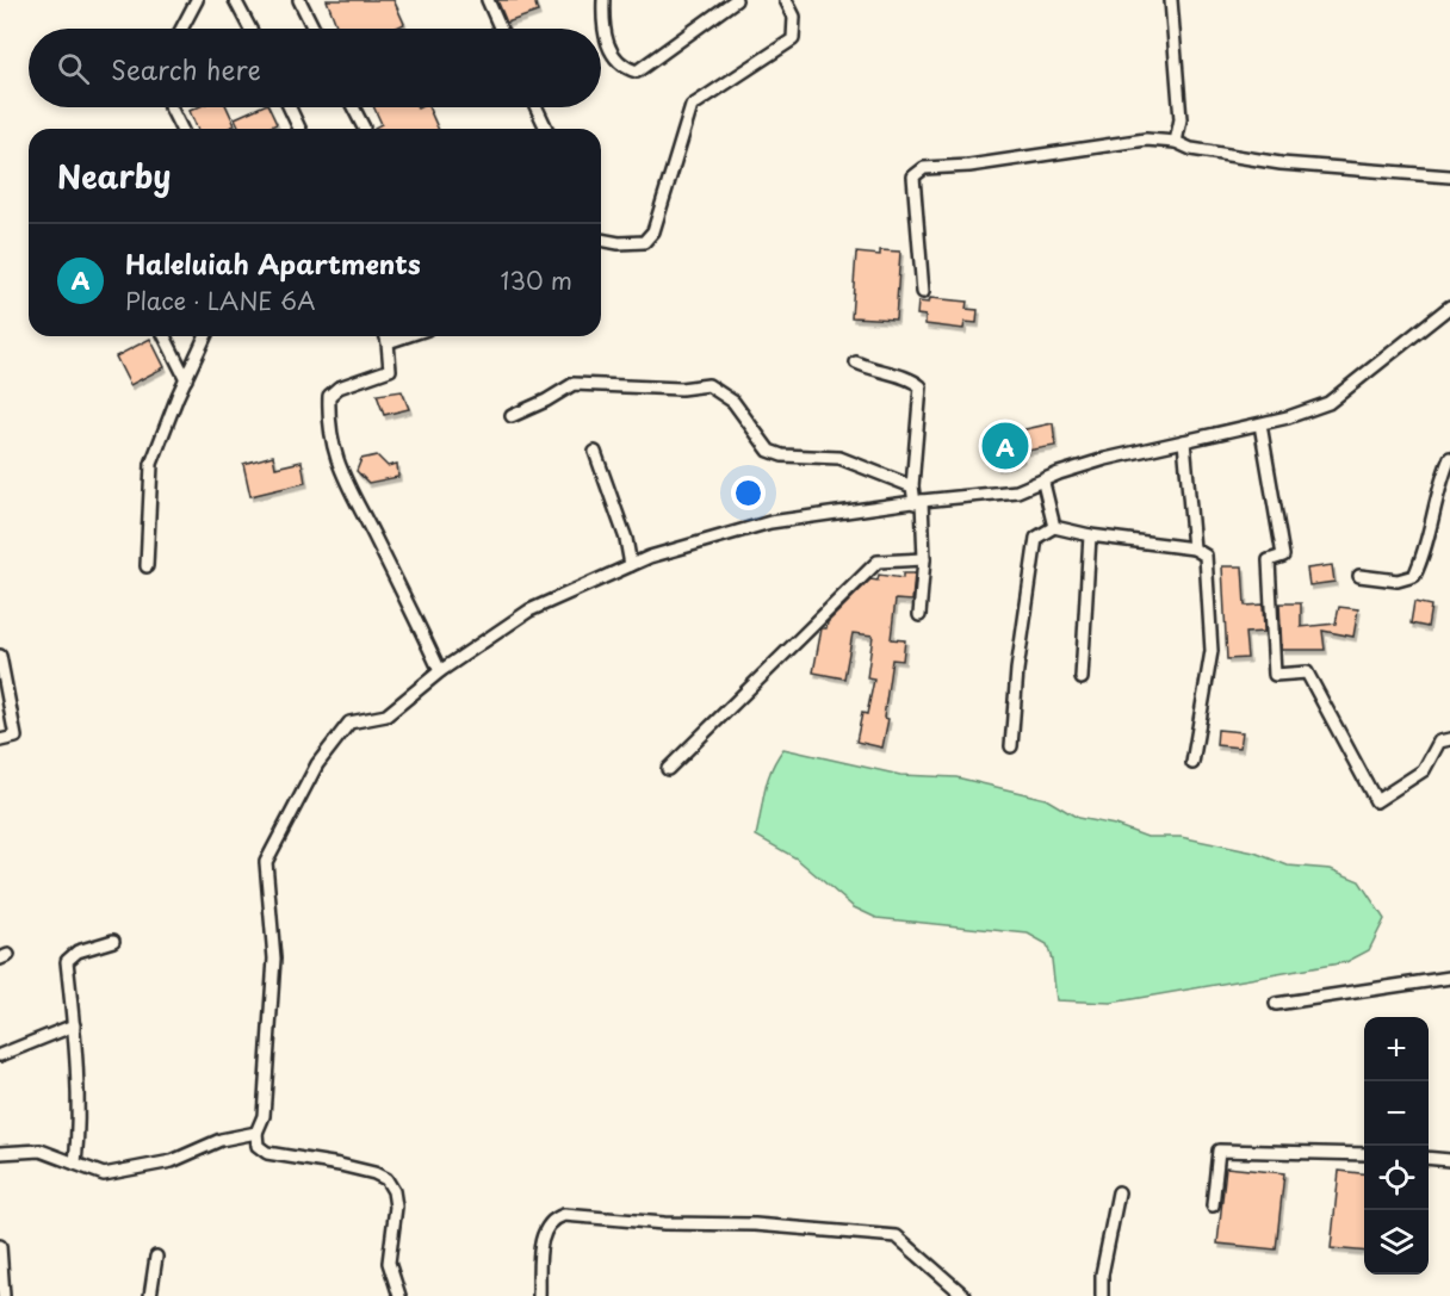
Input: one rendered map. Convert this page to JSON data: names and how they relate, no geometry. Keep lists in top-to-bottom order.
{
  "page": {
    "search": "Search here",
    "heading": "Nearby",
    "list": [
      {
        "mark": "A",
        "name": "Haleluiah Apartments",
        "note": "Place · LANE 6A",
        "value": "130 m"
      }
    ],
    "pins": "A",
    "map_buttons": ["+", "−"]
  }
}
